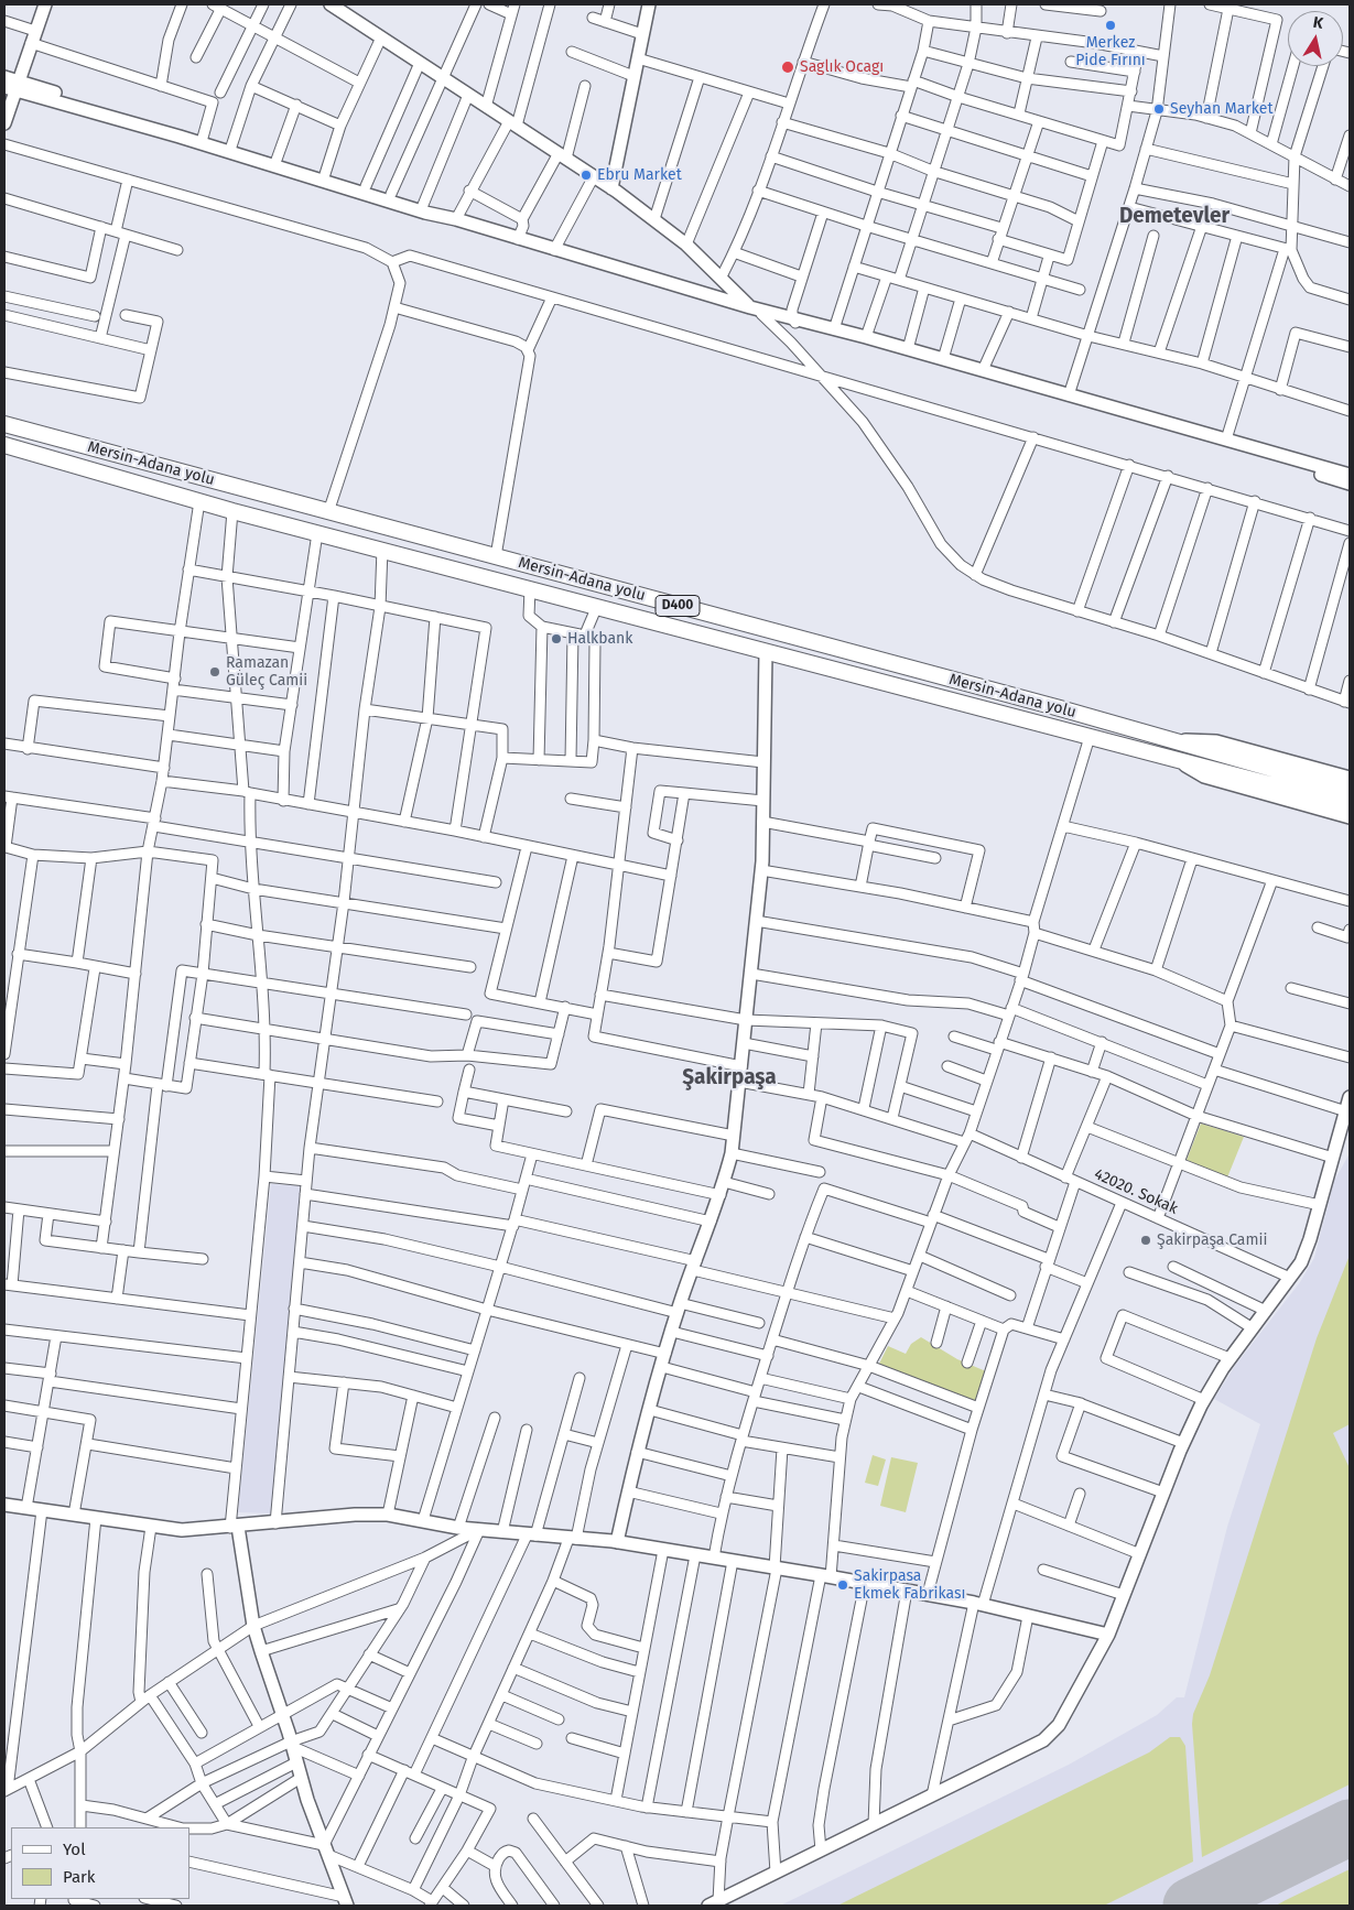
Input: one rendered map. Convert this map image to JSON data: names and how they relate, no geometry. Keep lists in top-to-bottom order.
{
  "streets": {
    "highway": ["Mersin-Adana yolu", "D400"],
    "street": ["42020. Sokak"]
  },
  "districts": ["Demetevler", "Şakirpaşa"],
  "places": [
    "Merkez Pide Fırını",
    "Saglık Ocagı",
    "Seyhan Market",
    "Ebru Market",
    "Halkbank",
    "Ramazan Güleç Camii",
    "Şakirpaşa Camii",
    "Sakirpasa Ekmek Fabrikası"
  ],
  "legend": ["Yol", "Park"],
  "north": "top"
}
